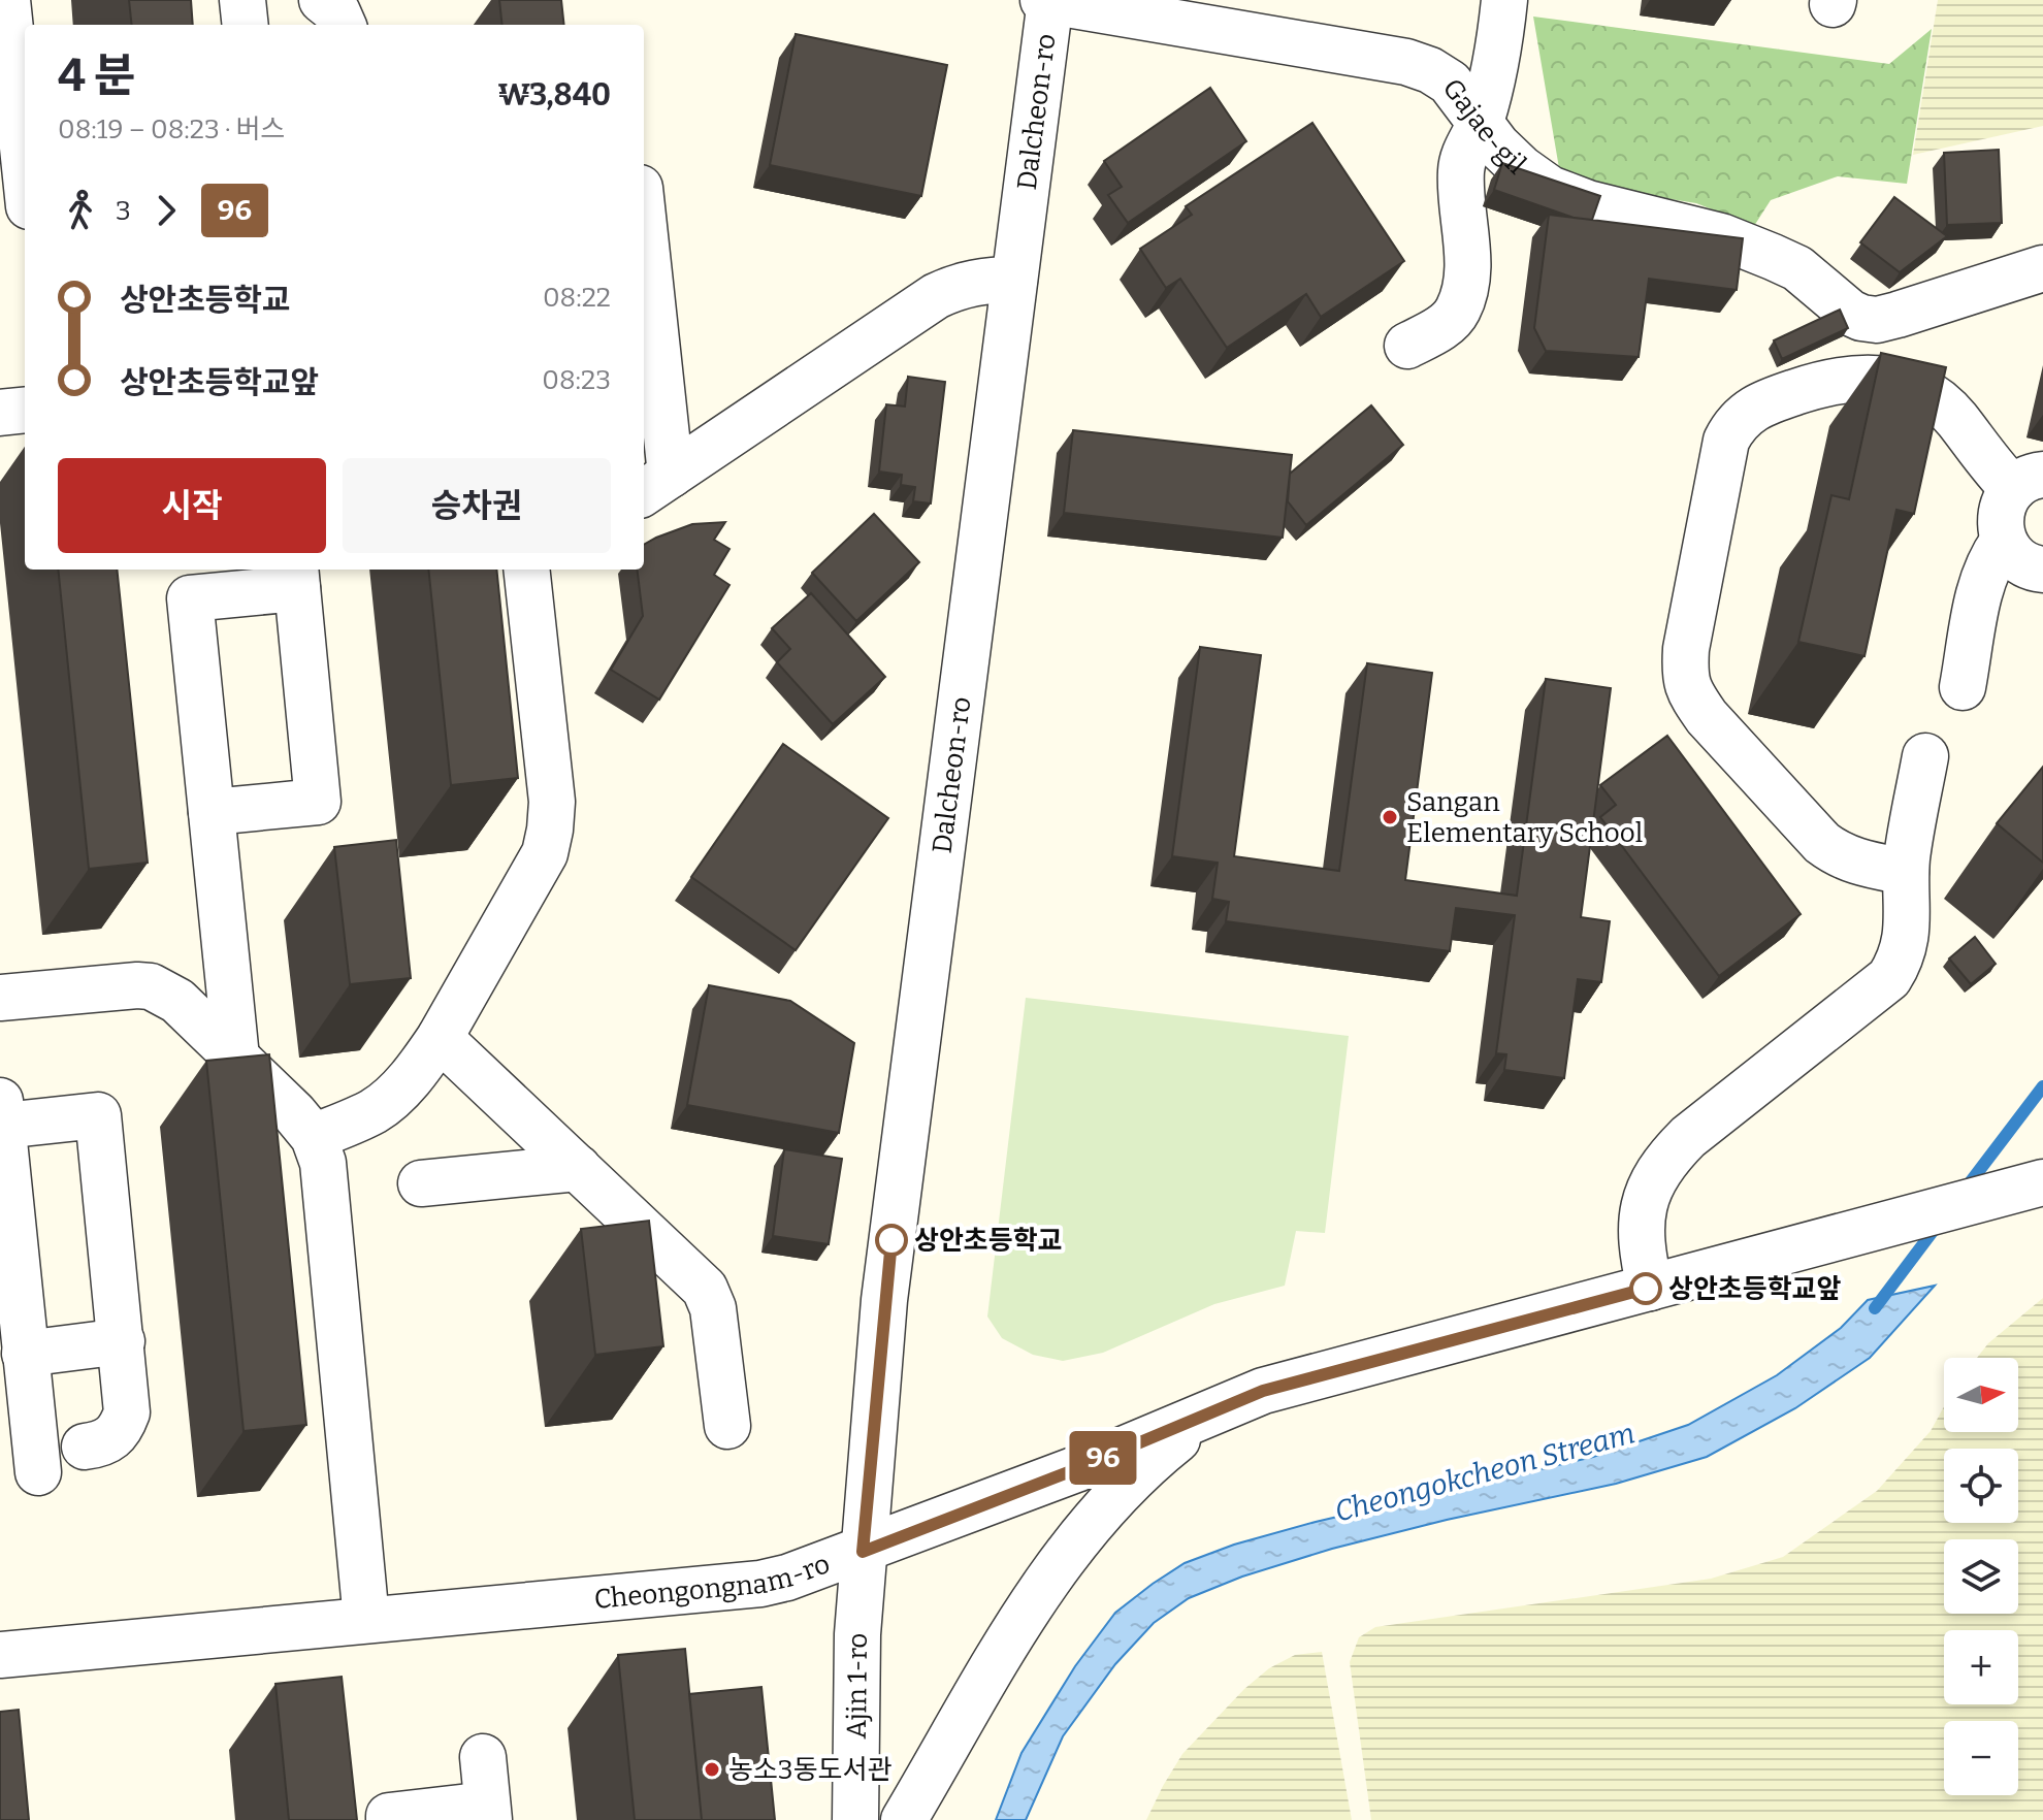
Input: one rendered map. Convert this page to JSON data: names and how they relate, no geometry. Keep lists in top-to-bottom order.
{
  "streets": {
    "street": [
      "Dalcheon-ro",
      "Gajae-gil",
      "Cheongongnam-ro",
      "Ajin 1-ro"
    ]
  },
  "crossings": [
    ["Dalcheon-ro", "Gajae-gil"],
    ["Dalcheon-ro", "Cheongongnam-ro"],
    ["Dalcheon-ro", "Ajin 1-ro"],
    ["Cheongongnam-ro", "Ajin 1-ro"]
  ],
  "water": ["Cheongokcheon Stream"],
  "places": [
    "Sangan Elementary School",
    "상안초등학교",
    "상안초등학교앞",
    "농소3동도서관"
  ],
  "lines": ["bus line 96"],
  "north": "right",
  "page": {
    "on_map": "96",
    "heading": ["4 분", "08:19 – 08:23 · 버스", "₩3,840"],
    "legs": ["3", "96"],
    "list": [
      {
        "name": "상안초등학교",
        "value": "08:22"
      },
      {
        "name": "상안초등학교앞",
        "value": "08:23"
      }
    ],
    "buttons": ["시작", "승차권"],
    "map_buttons": ["+", "−"]
  }
}
